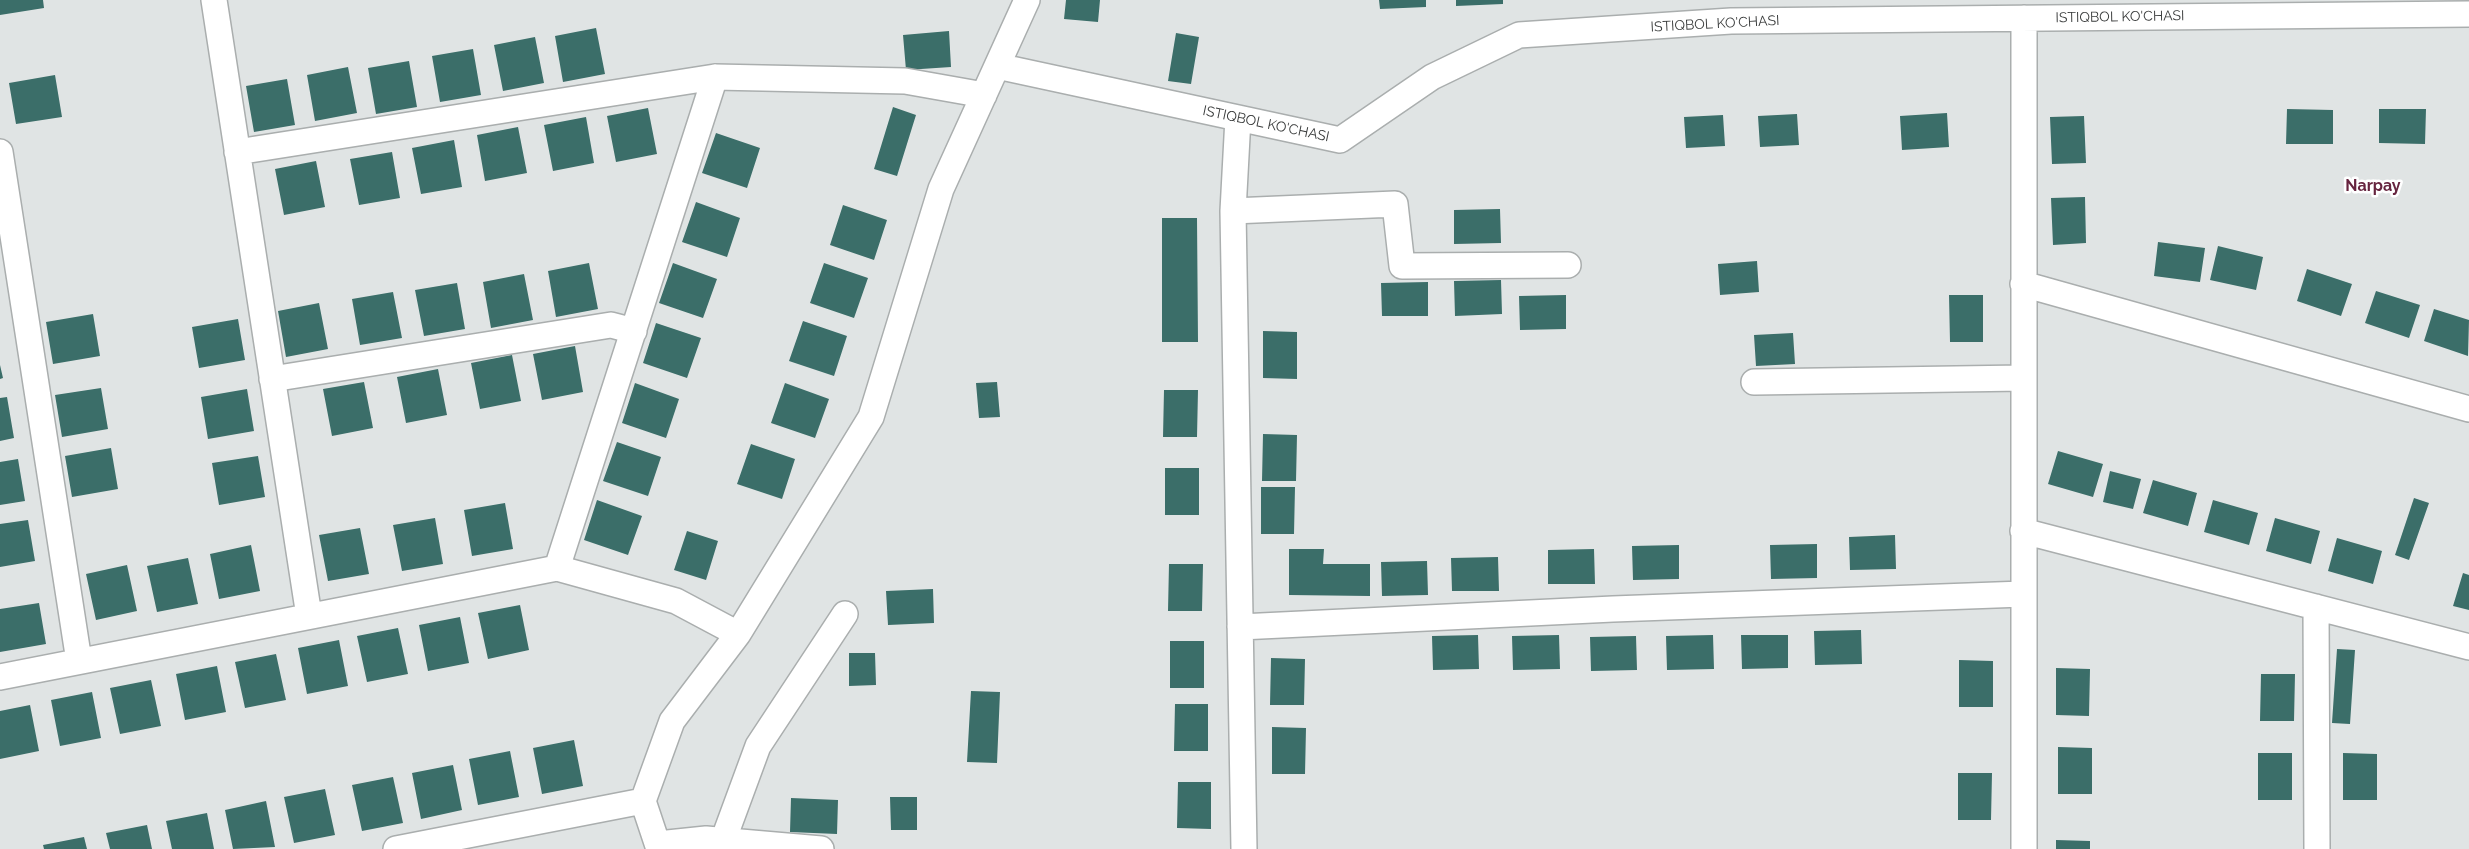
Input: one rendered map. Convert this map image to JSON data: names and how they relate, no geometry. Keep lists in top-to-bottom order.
{
  "streets": {
    "street": ["ISTIQBOL KO'CHASI"]
  },
  "districts": ["Narpay"]
}
